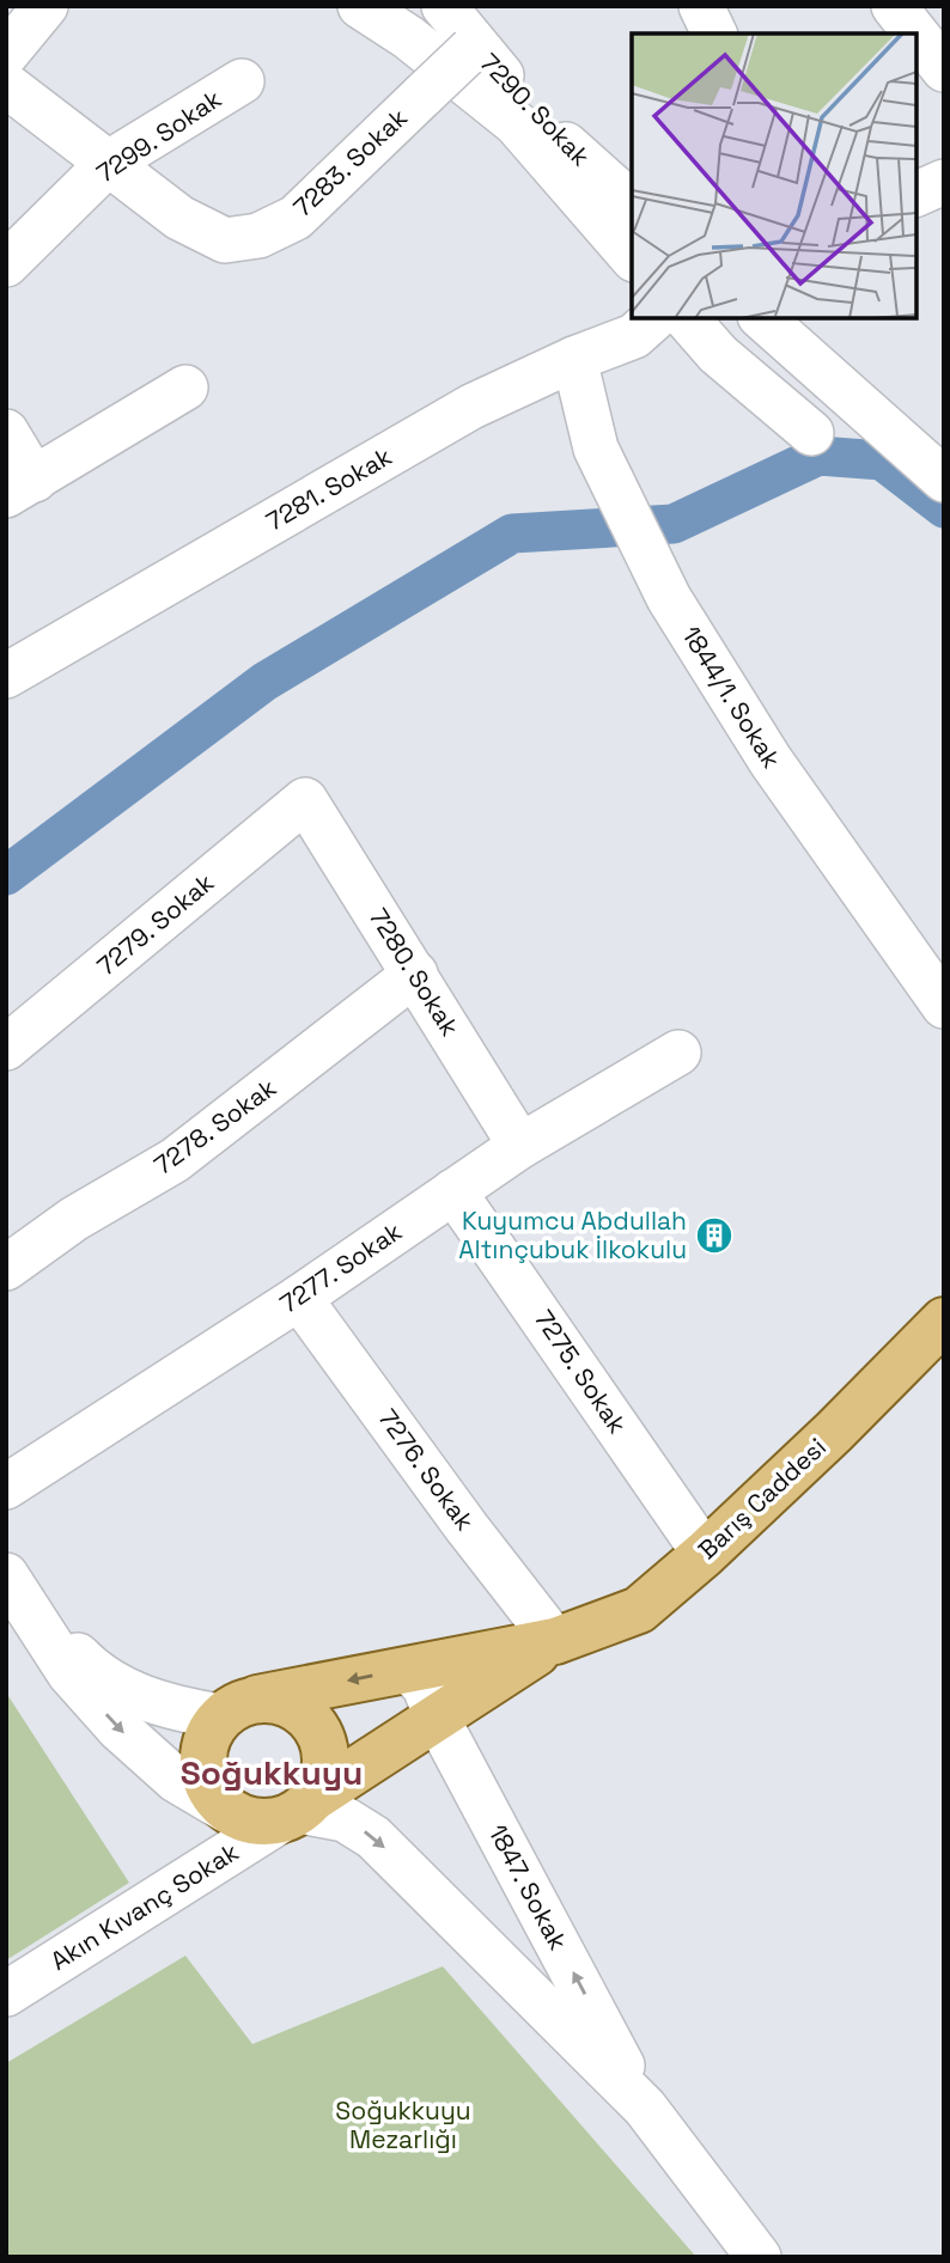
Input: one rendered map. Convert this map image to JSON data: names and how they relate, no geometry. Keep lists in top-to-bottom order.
{
  "streets": {
    "main road": ["Barış Caddesi"],
    "street": [
      "7290. Sokak",
      "7299. Sokak",
      "7283. Sokak",
      "7281. Sokak",
      "1844/1. Sokak",
      "7279. Sokak",
      "7280. Sokak",
      "7278. Sokak",
      "7277. Sokak",
      "7275. Sokak",
      "7276. Sokak",
      "1847. Sokak",
      "Akın Kıvanç Sokak"
    ]
  },
  "crossings": [
    ["7290. Sokak", "7283. Sokak"],
    ["7299. Sokak", "7283. Sokak"],
    ["7281. Sokak", "1844/1. Sokak"],
    ["7279. Sokak", "7280. Sokak"],
    ["7280. Sokak", "7278. Sokak"],
    ["7280. Sokak", "7277. Sokak"],
    ["7277. Sokak", "7275. Sokak"],
    ["7277. Sokak", "7276. Sokak"],
    ["7275. Sokak", "Barış Caddesi"],
    ["7276. Sokak", "Barış Caddesi"],
    ["1847. Sokak", "Akın Kıvanç Sokak"]
  ],
  "districts": ["Soğukkuyu"],
  "parks": ["Soğukkuyu Mezarlığı"],
  "places": {
    "building": ["Kuyumcu Abdullah Altınçubuk İlkokulu"]
  }
}
